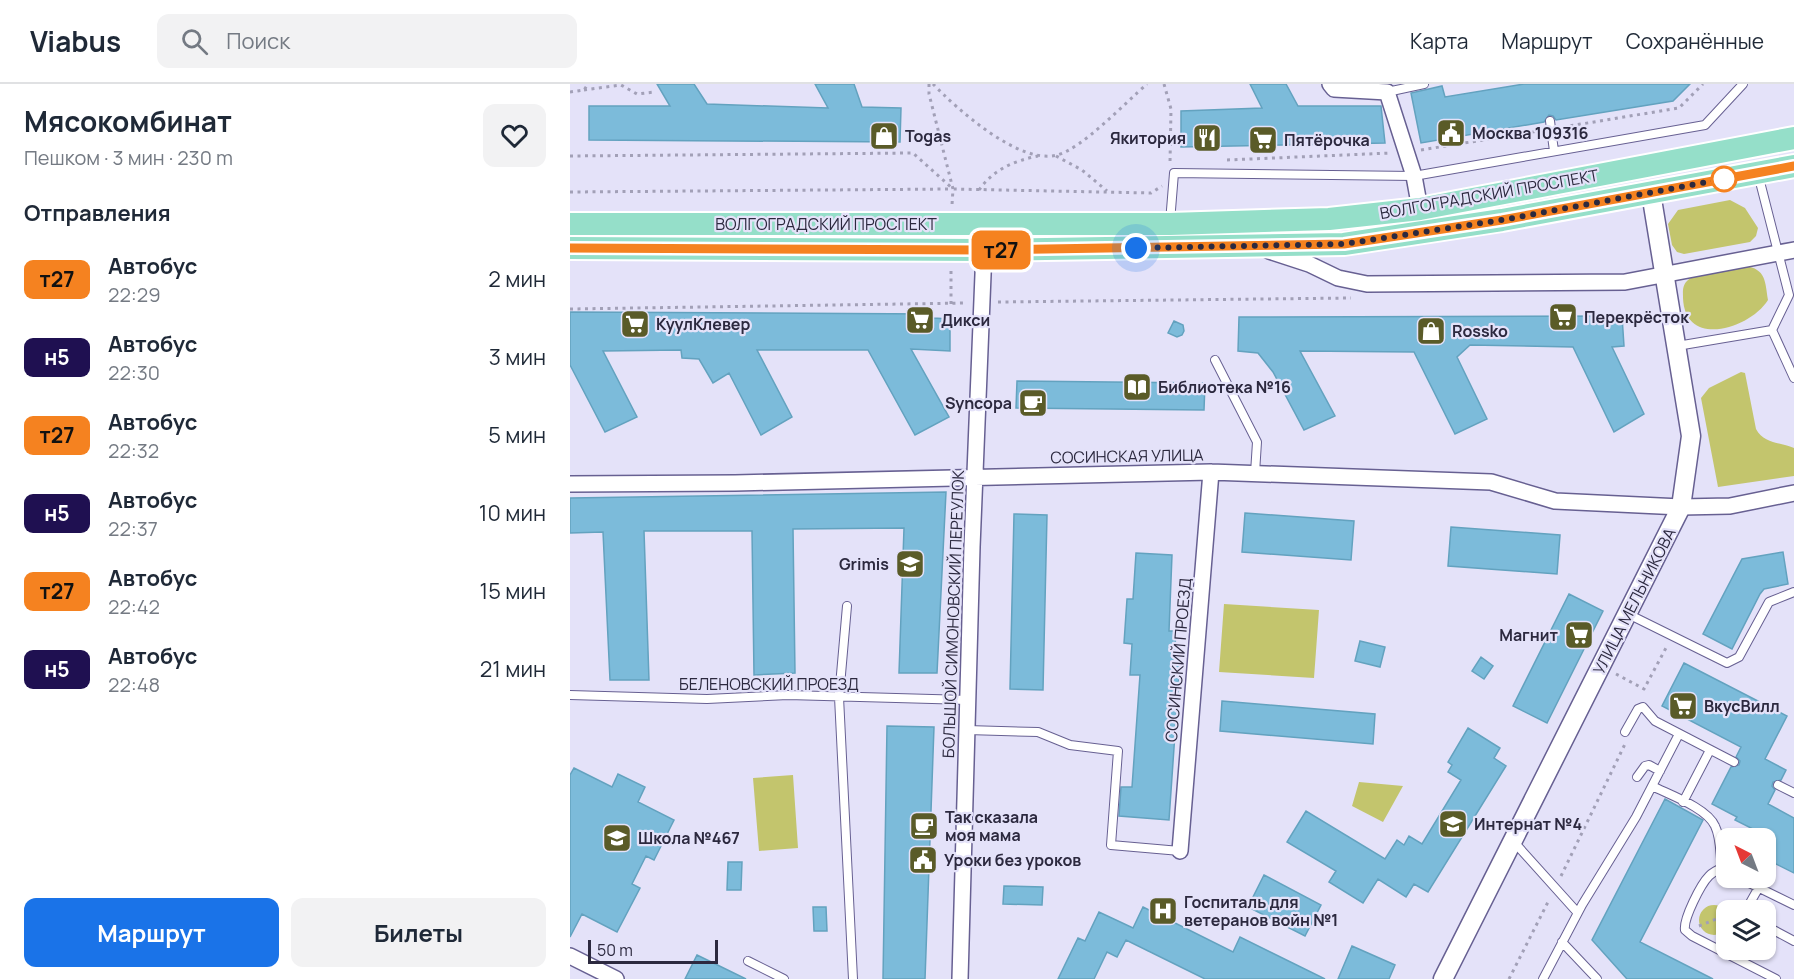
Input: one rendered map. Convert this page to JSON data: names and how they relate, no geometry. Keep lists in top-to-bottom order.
{
  "streets": {
    "main road": ["ВОЛГОГРАДСКИЙ ПРОСПЕКТ"],
    "street": [
      "СОСИНСКАЯ УЛИЦА",
      "УЛИЦА МЕЛЬНИКОВА",
      "БОЛЬШОЙ СИМОНОВСКИЙ ПЕРЕУЛОК",
      "СОСИНСКИЙ ПРОЕЗД"
    ],
    "lane": ["БЕЛЕНОВСКИЙ ПРОЕЗД"]
  },
  "crossings": [
    ["ВОЛГОГРАДСКИЙ ПРОСПЕКТ", "УЛИЦА МЕЛЬНИКОВА"],
    ["ВОЛГОГРАДСКИЙ ПРОСПЕКТ", "БОЛЬШОЙ СИМОНОВСКИЙ ПЕРЕУЛОК"],
    ["СОСИНСКАЯ УЛИЦА", "УЛИЦА МЕЛЬНИКОВА"],
    ["СОСИНСКАЯ УЛИЦА", "БОЛЬШОЙ СИМОНОВСКИЙ ПЕРЕУЛОК"],
    ["СОСИНСКАЯ УЛИЦА", "СОСИНСКИЙ ПРОЕЗД"],
    ["БОЛЬШОЙ СИМОНОВСКИЙ ПЕРЕУЛОК", "БЕЛЕНОВСКИЙ ПРОЕЗД"]
  ],
  "places": {
    "public building": ["Москва 109316", "Уроки без уроков"],
    "shop": ["Togas", "Rossko"],
    "restaurant": ["Якитория"],
    "supermarket": [
      "Пятёрочка",
      "Перекрёсток",
      "Дикси",
      "КуулКлевер",
      "Магнит",
      "ВкусВилл"
    ],
    "library": ["Библиотека №16"],
    "cafe": ["Syncopa", "Так сказала моя мама"],
    "school or university": ["Grimis", "Интернат №4", "Школа №467"],
    "hospital": ["Госпиталь для ветеранов войн №1"]
  },
  "lines": ["bus line т27"],
  "scale_bar": "50 m",
  "north": "top left",
  "page": {
    "header": "Viabus",
    "search": "Поиск",
    "nav": ["Карта", "Маршрут", "Сохранённые"],
    "heading": [
      ["Мясокомбинат", "Пешком · 3 мин · 230 m"],
      "Отправления"
    ],
    "on_map": "т27",
    "list": [
      {
        "mark": "т27",
        "name": "Автобус",
        "note": "22:29",
        "value": "2 мин"
      },
      {
        "mark": "н5",
        "name": "Автобус",
        "note": "22:30",
        "value": "3 мин"
      },
      {
        "mark": "т27",
        "name": "Автобус",
        "note": "22:32",
        "value": "5 мин"
      },
      {
        "mark": "н5",
        "name": "Автобус",
        "note": "22:37",
        "value": "10 мин"
      },
      {
        "mark": "т27",
        "name": "Автобус",
        "note": "22:42",
        "value": "15 мин"
      },
      {
        "mark": "н5",
        "name": "Автобус",
        "note": "22:48",
        "value": "21 мин"
      }
    ],
    "buttons": ["Маршрут", "Билеты"],
    "scale": "50 m"
  }
}
